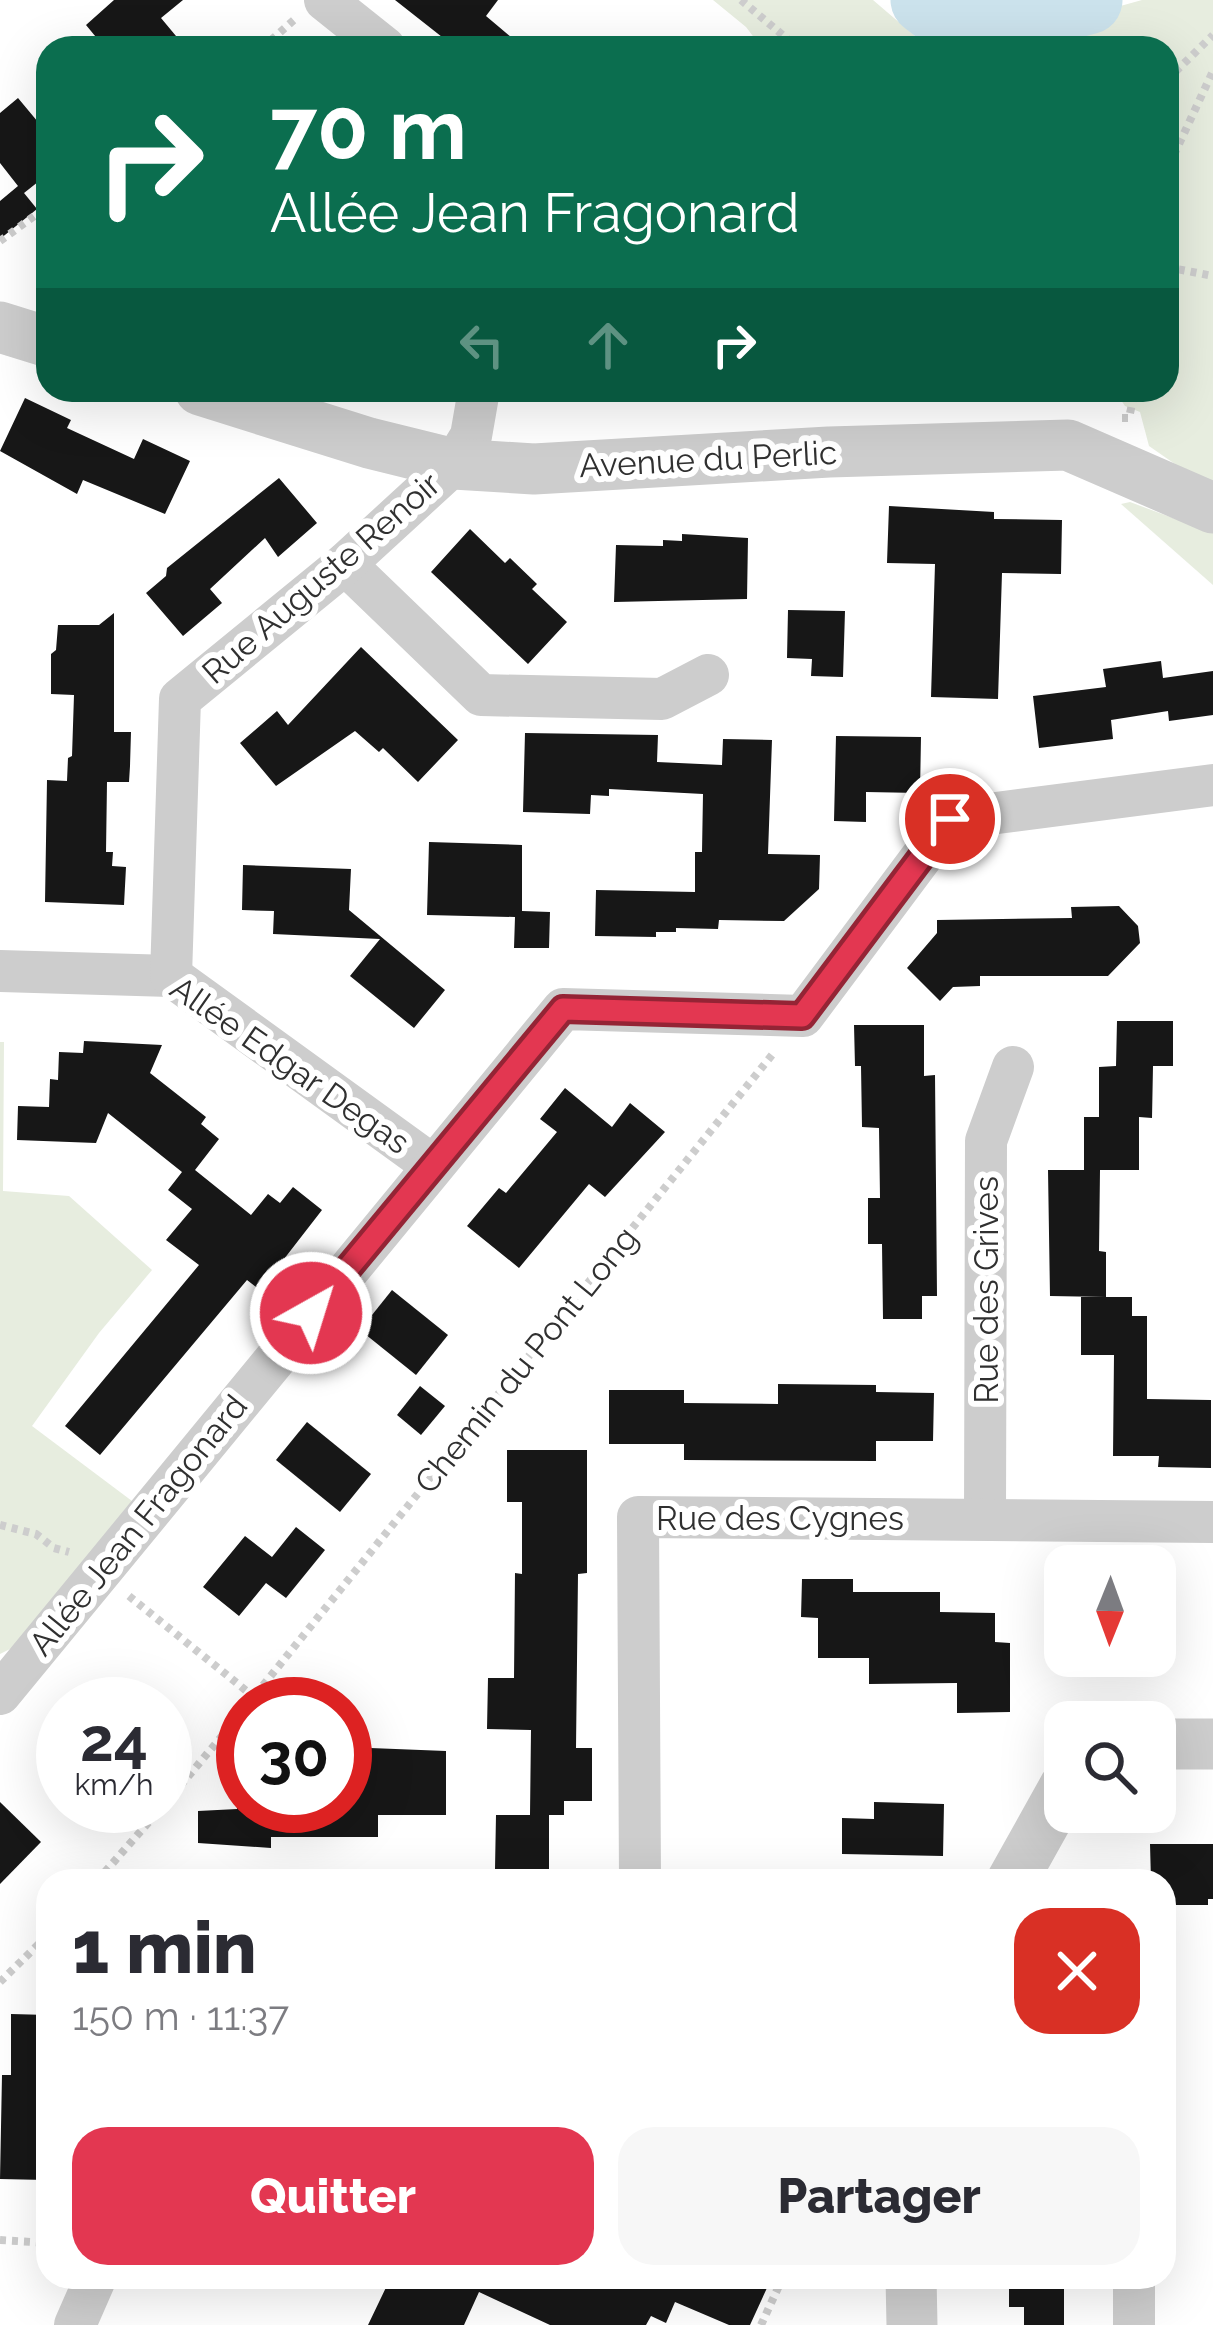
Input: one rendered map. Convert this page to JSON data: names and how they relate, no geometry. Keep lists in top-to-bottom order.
{
  "streets": {
    "street": [
      "Avenue du Perlic",
      "Rue Auguste Renoir",
      "Allée Edgar Degas",
      "Rue des Grives",
      "Rue des Cygnes",
      "Allée Jean Fragonard"
    ],
    "path": ["Chemin du Pont Long"]
  },
  "crossings": [
    ["Avenue du Perlic", "Rue Auguste Renoir"],
    ["Rue Auguste Renoir", "Allée Edgar Degas"],
    ["Allée Edgar Degas", "Allée Jean Fragonard"],
    ["Rue des Grives", "Rue des Cygnes"],
    ["Chemin du Pont Long", "Allée Jean Fragonard"]
  ],
  "north": "bottom",
  "page": {
    "turn": ["70 m", "Allée Jean Fragonard"],
    "speed": "24 km/h",
    "limit": "30",
    "heading": ["1 min", "150 m · 11:37"],
    "buttons": ["Quitter", "Partager"]
  }
}
